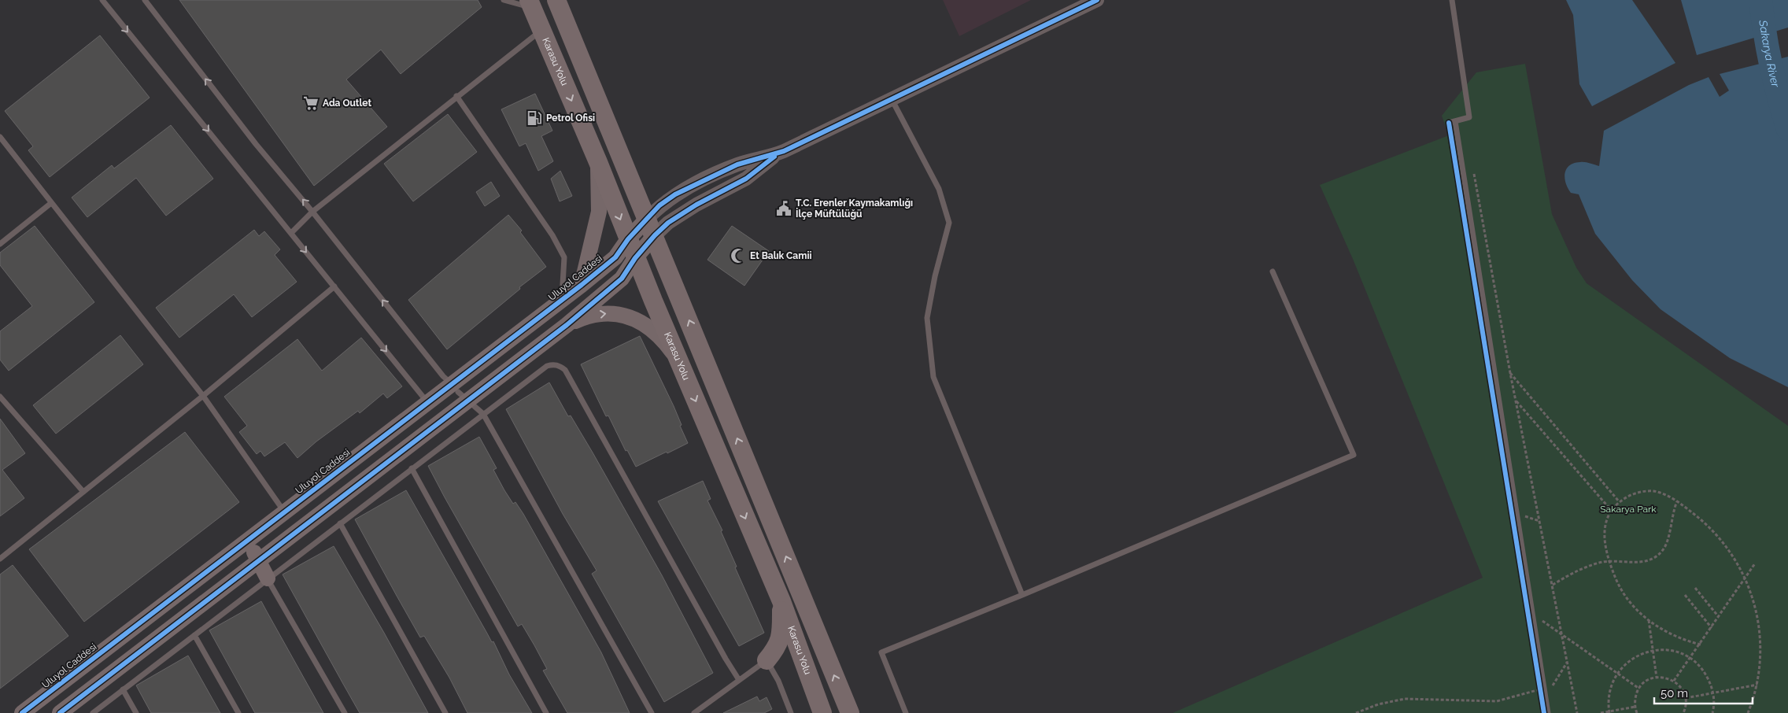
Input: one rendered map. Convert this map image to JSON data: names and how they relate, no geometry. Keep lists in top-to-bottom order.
{
  "streets": {
    "highway": ["Karasu Yolu"],
    "main road": ["Uluyol Caddesi"]
  },
  "crossings": [
    ["Karasu Yolu", "Uluyol Caddesi"]
  ],
  "water": ["Sakarya River"],
  "parks": ["Sakarya Park"],
  "places": {
    "supermarket": ["Ada Outlet"],
    "fuel station": ["Petrol Ofisi"],
    "public building": ["T.C. Erenler Kaymakamlığı İlçe Müftülüğü"],
    "mosque": ["Et Balık Camii"]
  },
  "scale_bar": "50 m"
}
